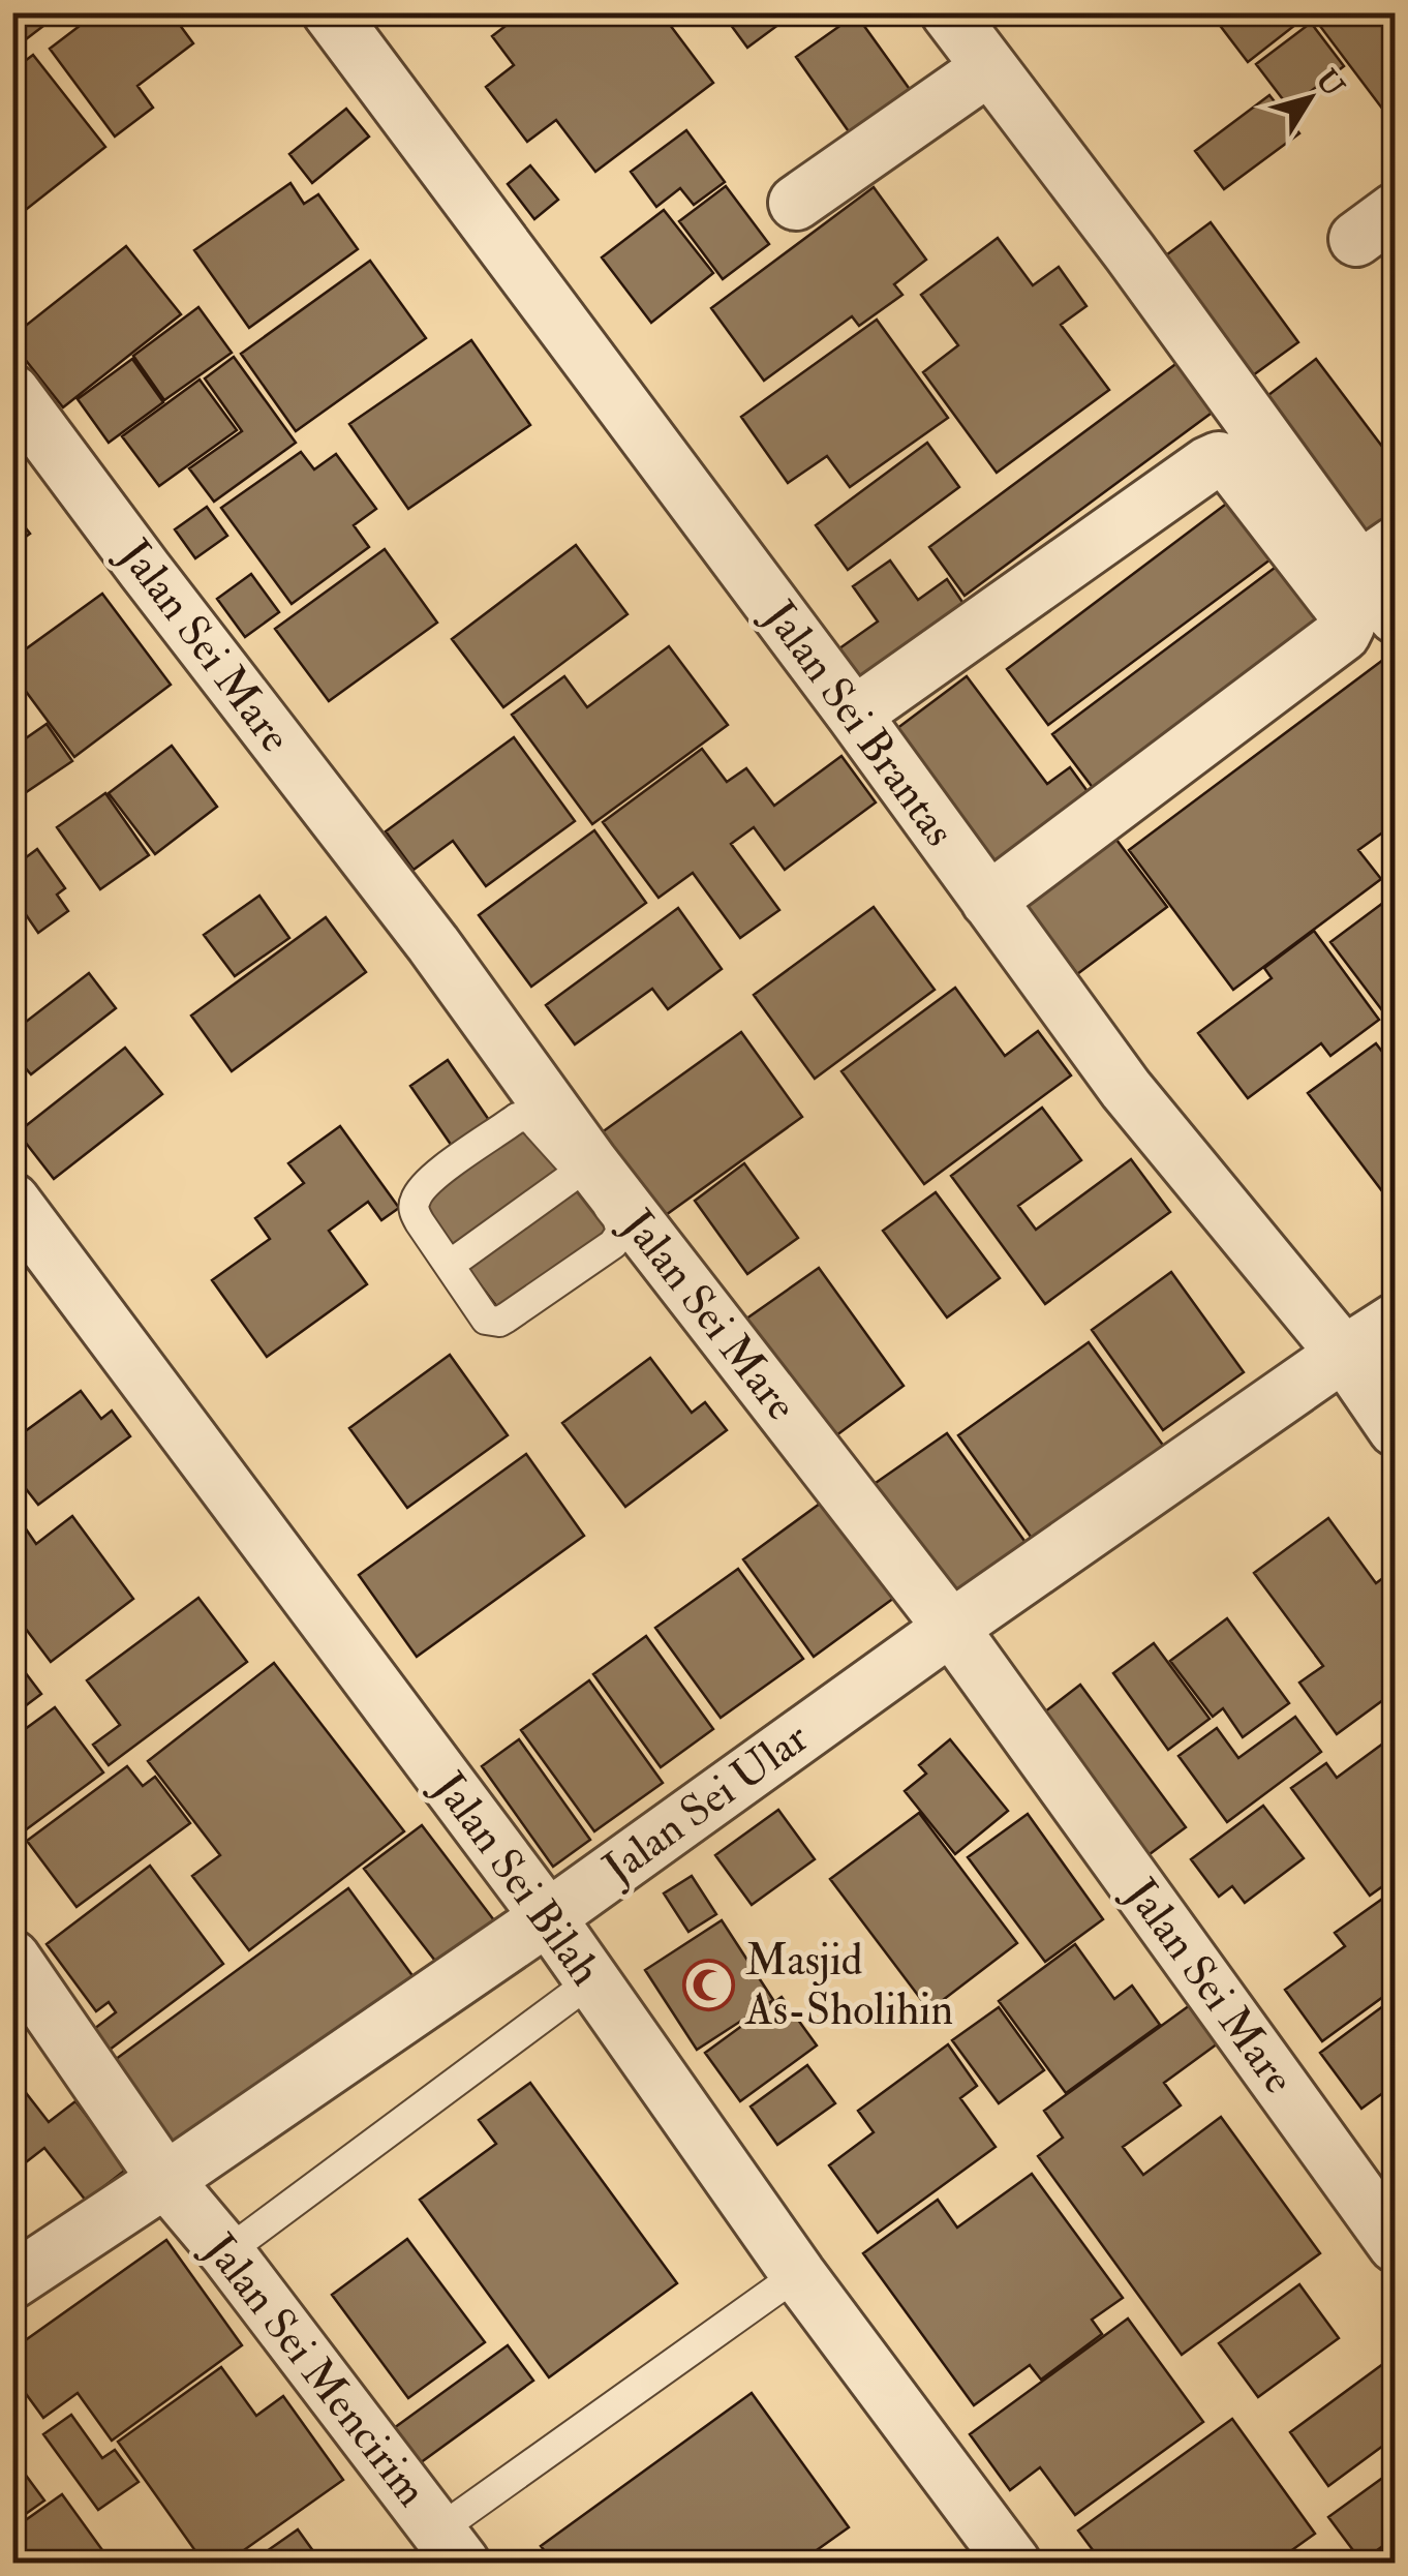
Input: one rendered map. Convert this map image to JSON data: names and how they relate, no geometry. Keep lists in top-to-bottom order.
{
  "streets": {
    "street": [
      "Jalan Sei Mare",
      "Jalan Sei Brantas",
      "Jalan Sei Ular",
      "Jalan Sei Bilah",
      "Jalan Sei Mencirim"
    ]
  },
  "crossings": [
    ["Jalan Sei Mare", "Jalan Sei Ular"],
    ["Jalan Sei Brantas", "Jalan Sei Ular"],
    ["Jalan Sei Ular", "Jalan Sei Bilah"],
    ["Jalan Sei Ular", "Jalan Sei Mencirim"]
  ],
  "places": {
    "mosque": ["Masjid As-Sholihin"]
  },
  "north": "top right"
}
